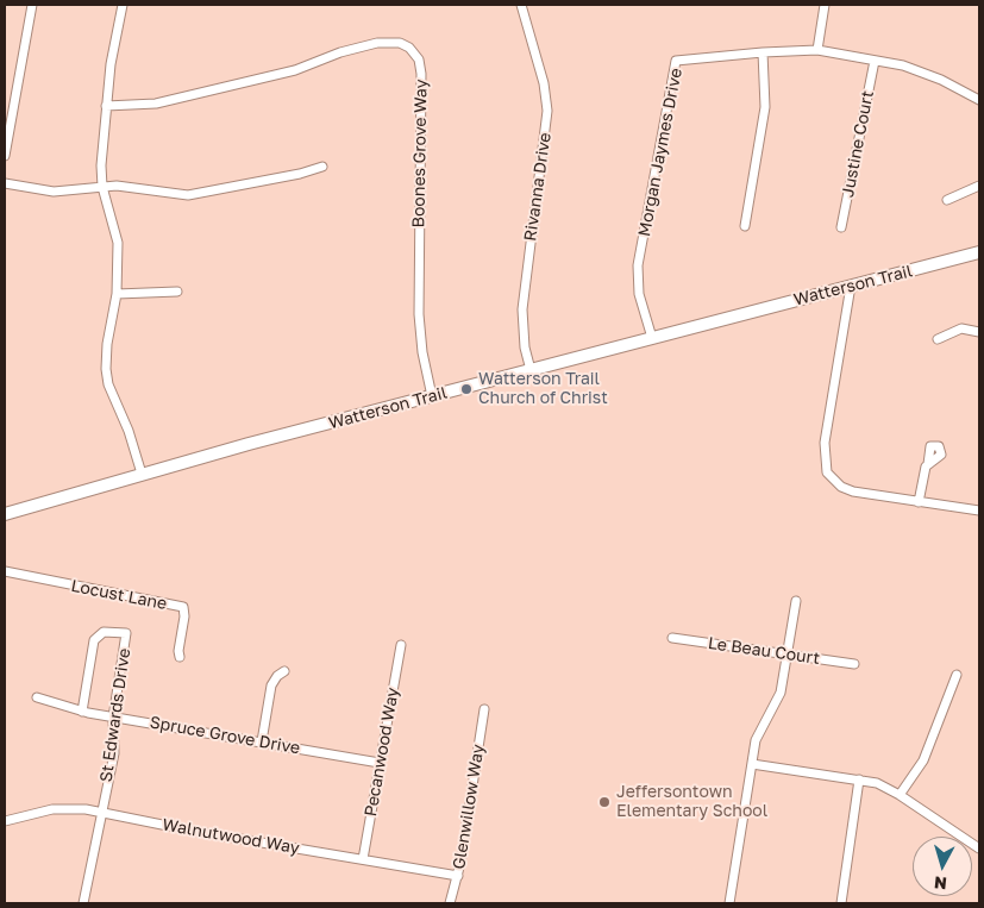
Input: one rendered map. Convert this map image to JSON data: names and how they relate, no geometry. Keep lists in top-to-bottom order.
{
  "streets": {
    "main road": ["Watterson Trail"],
    "street": [
      "Justine Court",
      "Morgan Jaymes Drive",
      "Boones Grove Way",
      "Rivanna Drive",
      "Locust Lane",
      "Le Beau Court",
      "St Edwards Drive",
      "Spruce Grove Drive",
      "Pecanwood Way",
      "Glenwillow Way",
      "Walnutwood Way"
    ]
  },
  "crossings": [
    ["Justine Court", "Morgan Jaymes Drive"],
    ["Morgan Jaymes Drive", "Watterson Trail"],
    ["Boones Grove Way", "Watterson Trail"],
    ["Rivanna Drive", "Watterson Trail"],
    ["St Edwards Drive", "Spruce Grove Drive"],
    ["St Edwards Drive", "Walnutwood Way"],
    ["Spruce Grove Drive", "Pecanwood Way"],
    ["Pecanwood Way", "Walnutwood Way"],
    ["Glenwillow Way", "Walnutwood Way"]
  ],
  "places": ["Watterson Trail Church of Christ", "Jeffersontown Elementary School"],
  "north": "bottom"
}
